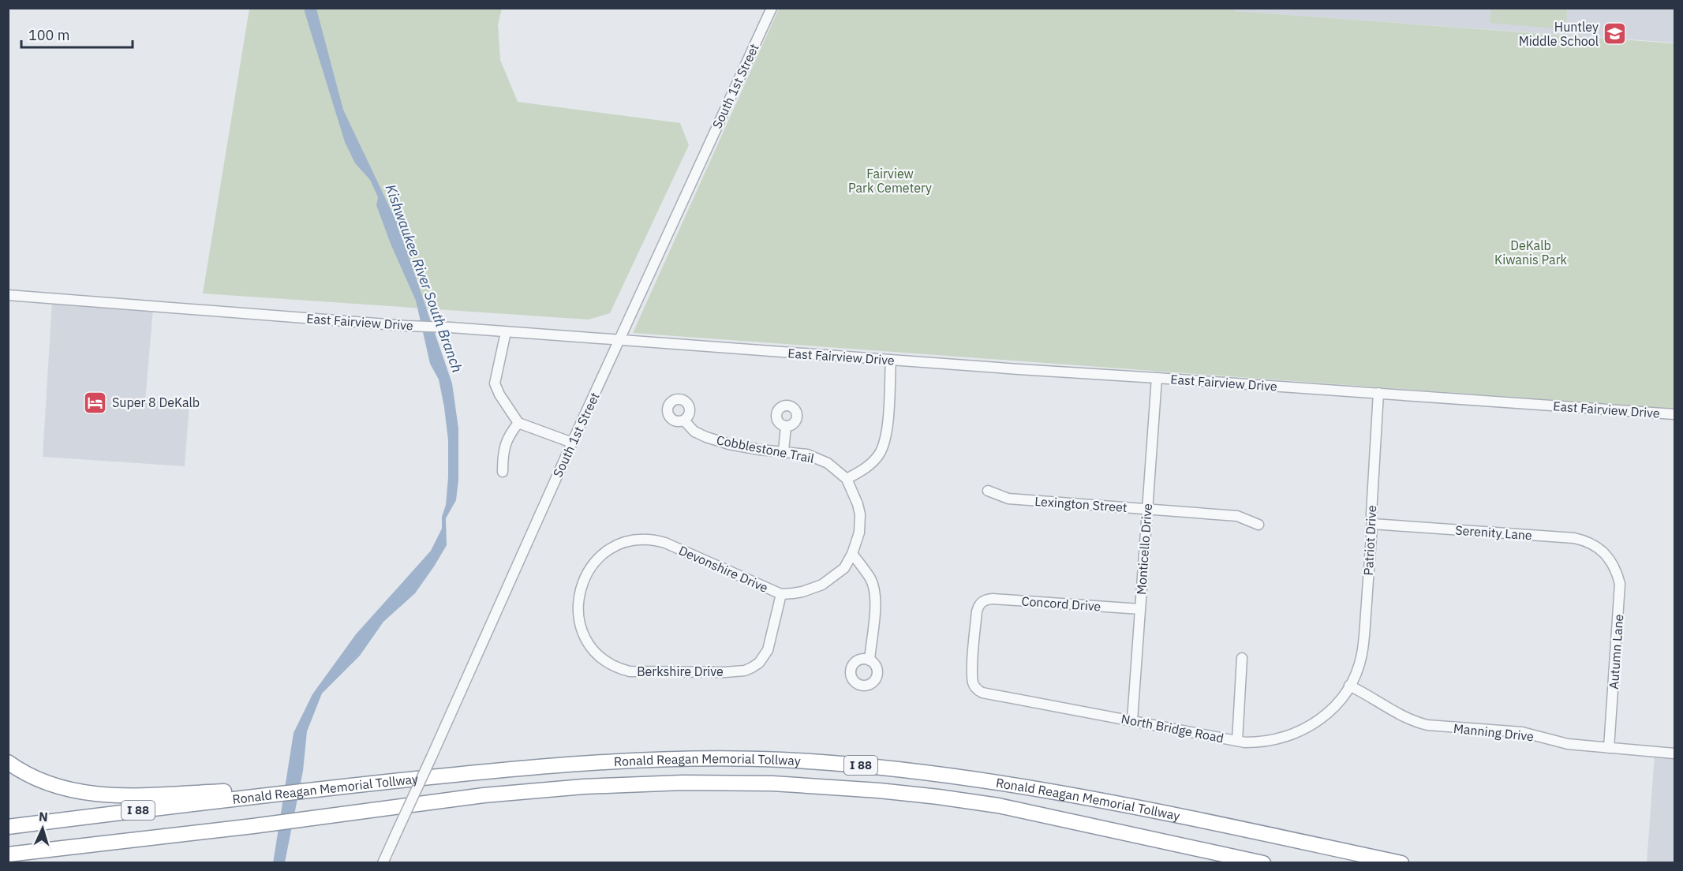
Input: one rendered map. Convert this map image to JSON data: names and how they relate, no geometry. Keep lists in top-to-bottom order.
{
  "streets": {
    "highway": ["Ronald Reagan Memorial Tollway", "I 88"],
    "street": [
      "South 1st Street",
      "East Fairview Drive",
      "Cobblestone Trail",
      "Lexington Street",
      "Serenity Lane",
      "Patriot Drive",
      "Monticello Drive",
      "Devonshire Drive",
      "Concord Drive",
      "Autumn Lane",
      "Berkshire Drive",
      "North Bridge Road",
      "Manning Drive"
    ]
  },
  "crossings": [
    ["South 1st Street", "East Fairview Drive"],
    ["East Fairview Drive", "Patriot Drive"],
    ["East Fairview Drive", "Monticello Drive"],
    ["Cobblestone Trail", "Devonshire Drive"],
    ["Lexington Street", "Monticello Drive"],
    ["Serenity Lane", "Patriot Drive"],
    ["Serenity Lane", "Autumn Lane"],
    ["Patriot Drive", "North Bridge Road"],
    ["Patriot Drive", "Manning Drive"],
    ["Monticello Drive", "Concord Drive"],
    ["Monticello Drive", "North Bridge Road"],
    ["Devonshire Drive", "Berkshire Drive"],
    ["Concord Drive", "North Bridge Road"],
    ["Autumn Lane", "Manning Drive"],
    ["North Bridge Road", "Manning Drive"]
  ],
  "water": ["Kishwaukee River South Branch"],
  "parks": ["Fairview Park Cemetery", "DeKalb Kiwanis Park"],
  "places": {
    "school or university": ["Huntley Middle School"],
    "hotel": ["Super 8 DeKalb"]
  },
  "scale_bar": "100 m",
  "north": "top"
}
